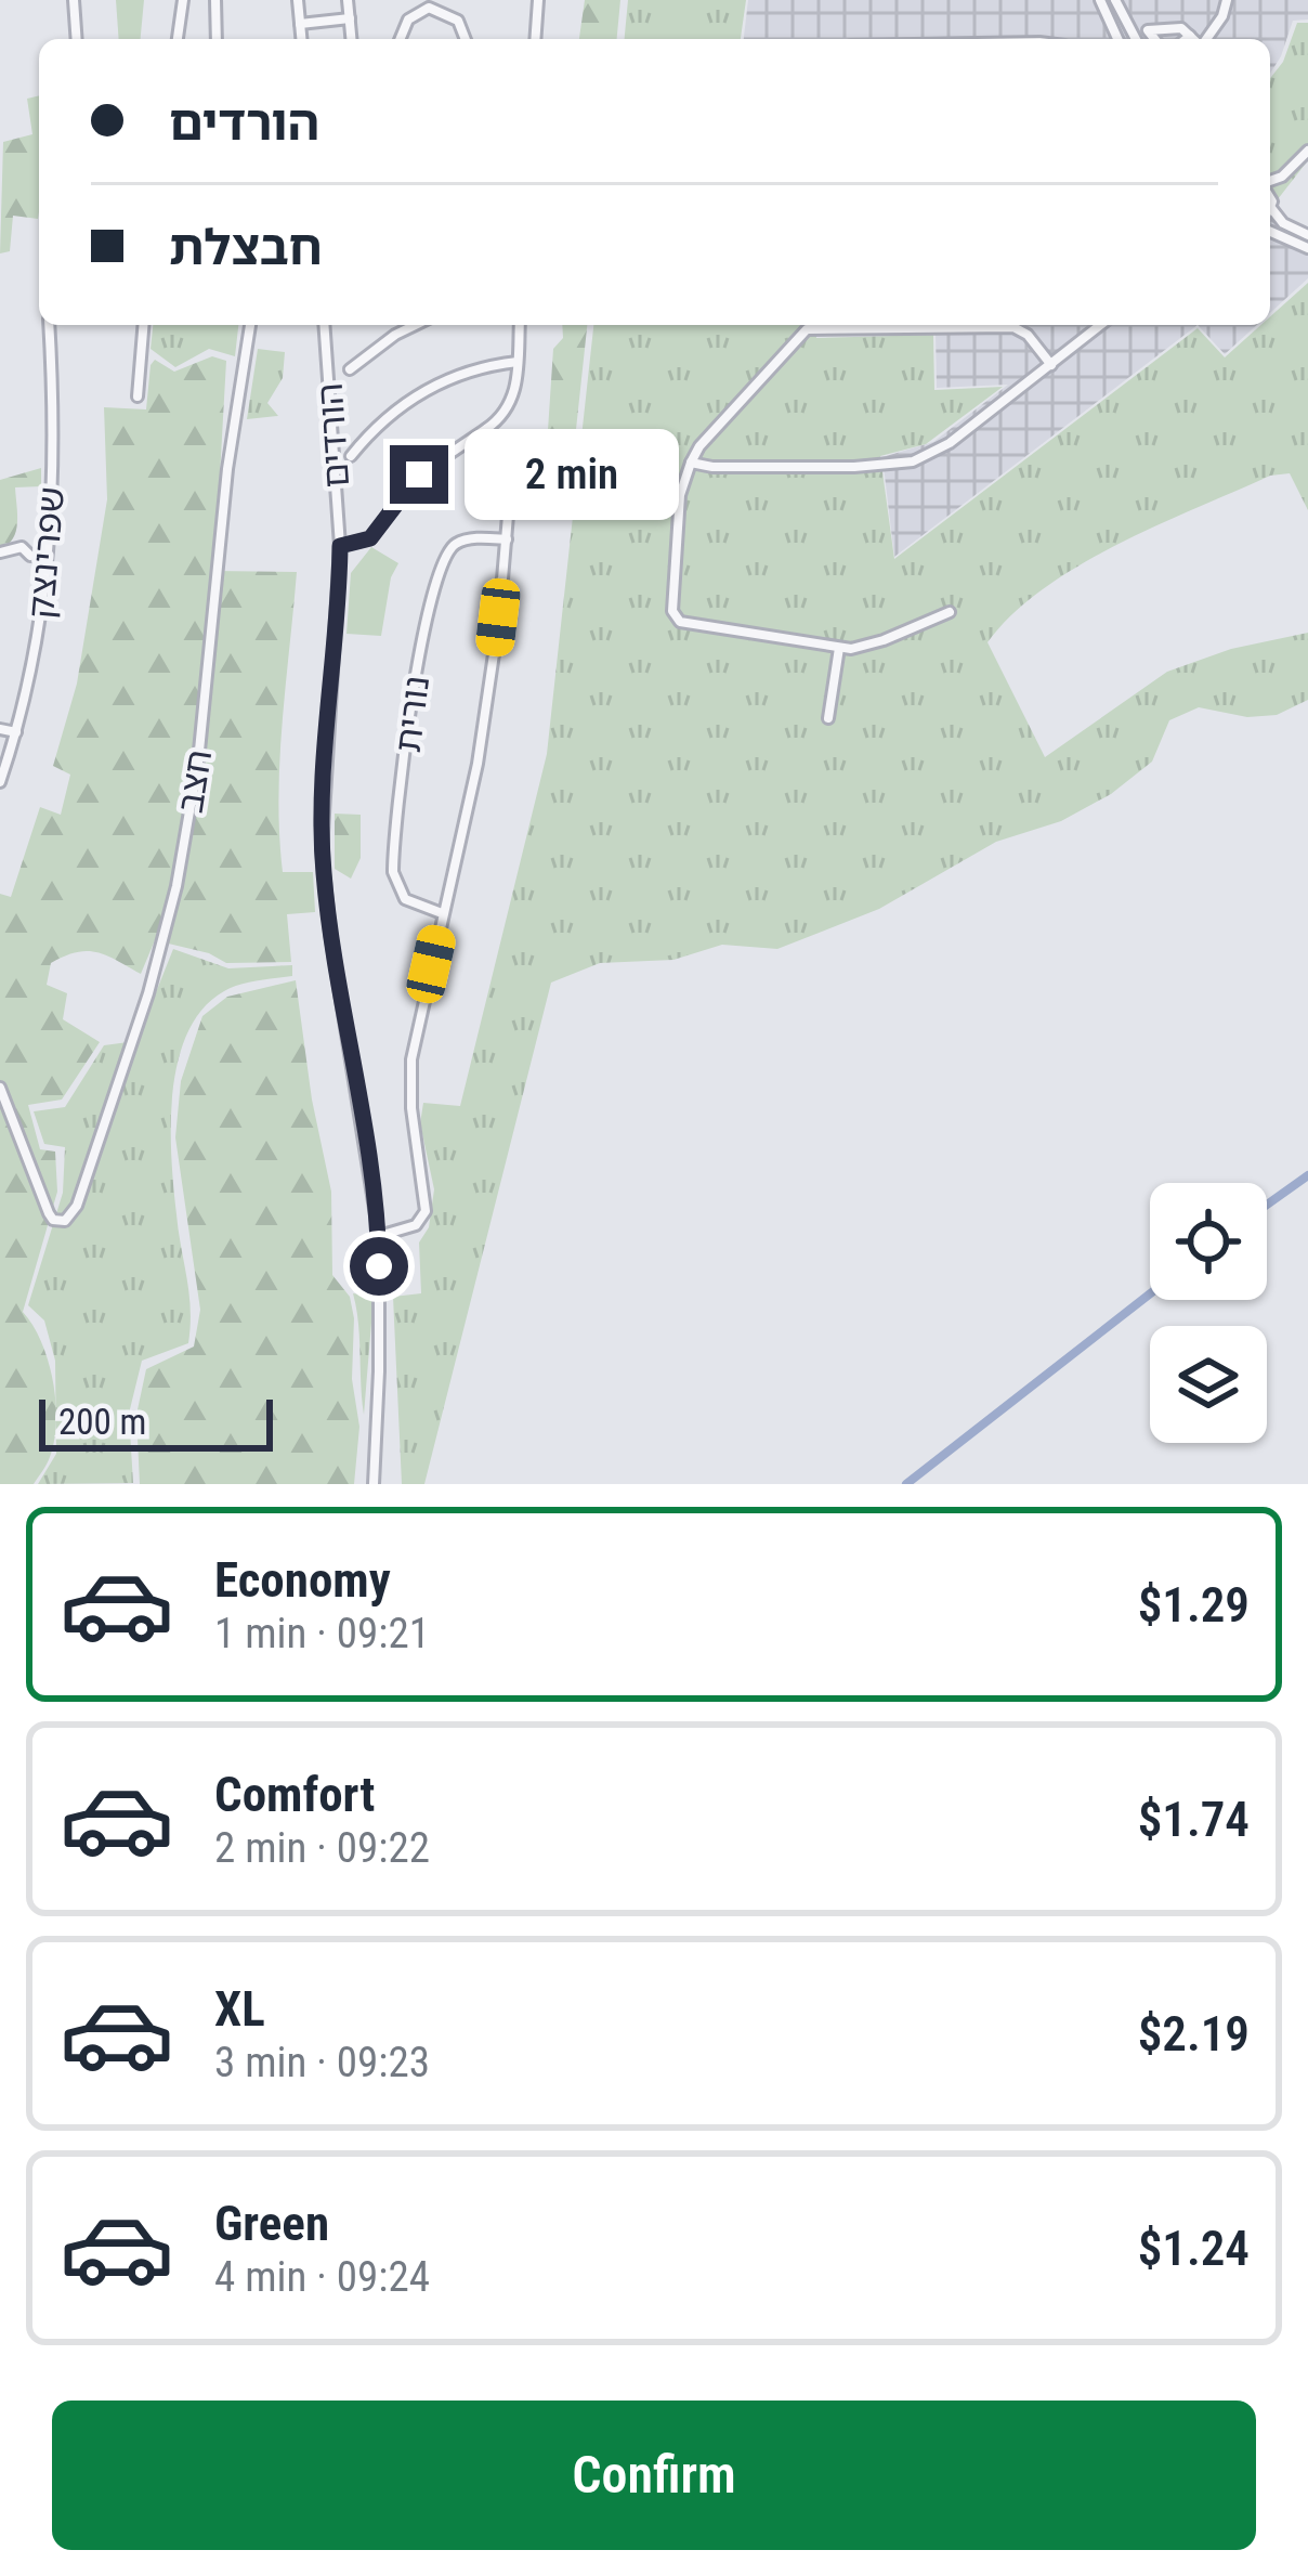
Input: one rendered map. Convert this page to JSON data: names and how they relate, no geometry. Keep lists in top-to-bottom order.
{
  "streets": {
    "street": [
      "הורדים",
      "שפרינצק",
      "נורית",
      "חצב"
    ]
  },
  "scale_bar": "200 m",
  "page": {
    "banner": ["הורדים", "חבצלת"],
    "bubble": "2 min",
    "scale": "200 m",
    "list": [
      {
        "name": "Economy",
        "note": "1 min · 09:21",
        "value": "$1.29"
      },
      {
        "name": "Comfort",
        "note": "2 min · 09:22",
        "value": "$1.74"
      },
      {
        "name": "XL",
        "note": "3 min · 09:23",
        "value": "$2.19"
      },
      {
        "name": "Green",
        "note": "4 min · 09:24",
        "value": "$1.24"
      }
    ],
    "buttons": "Confirm"
  }
}
